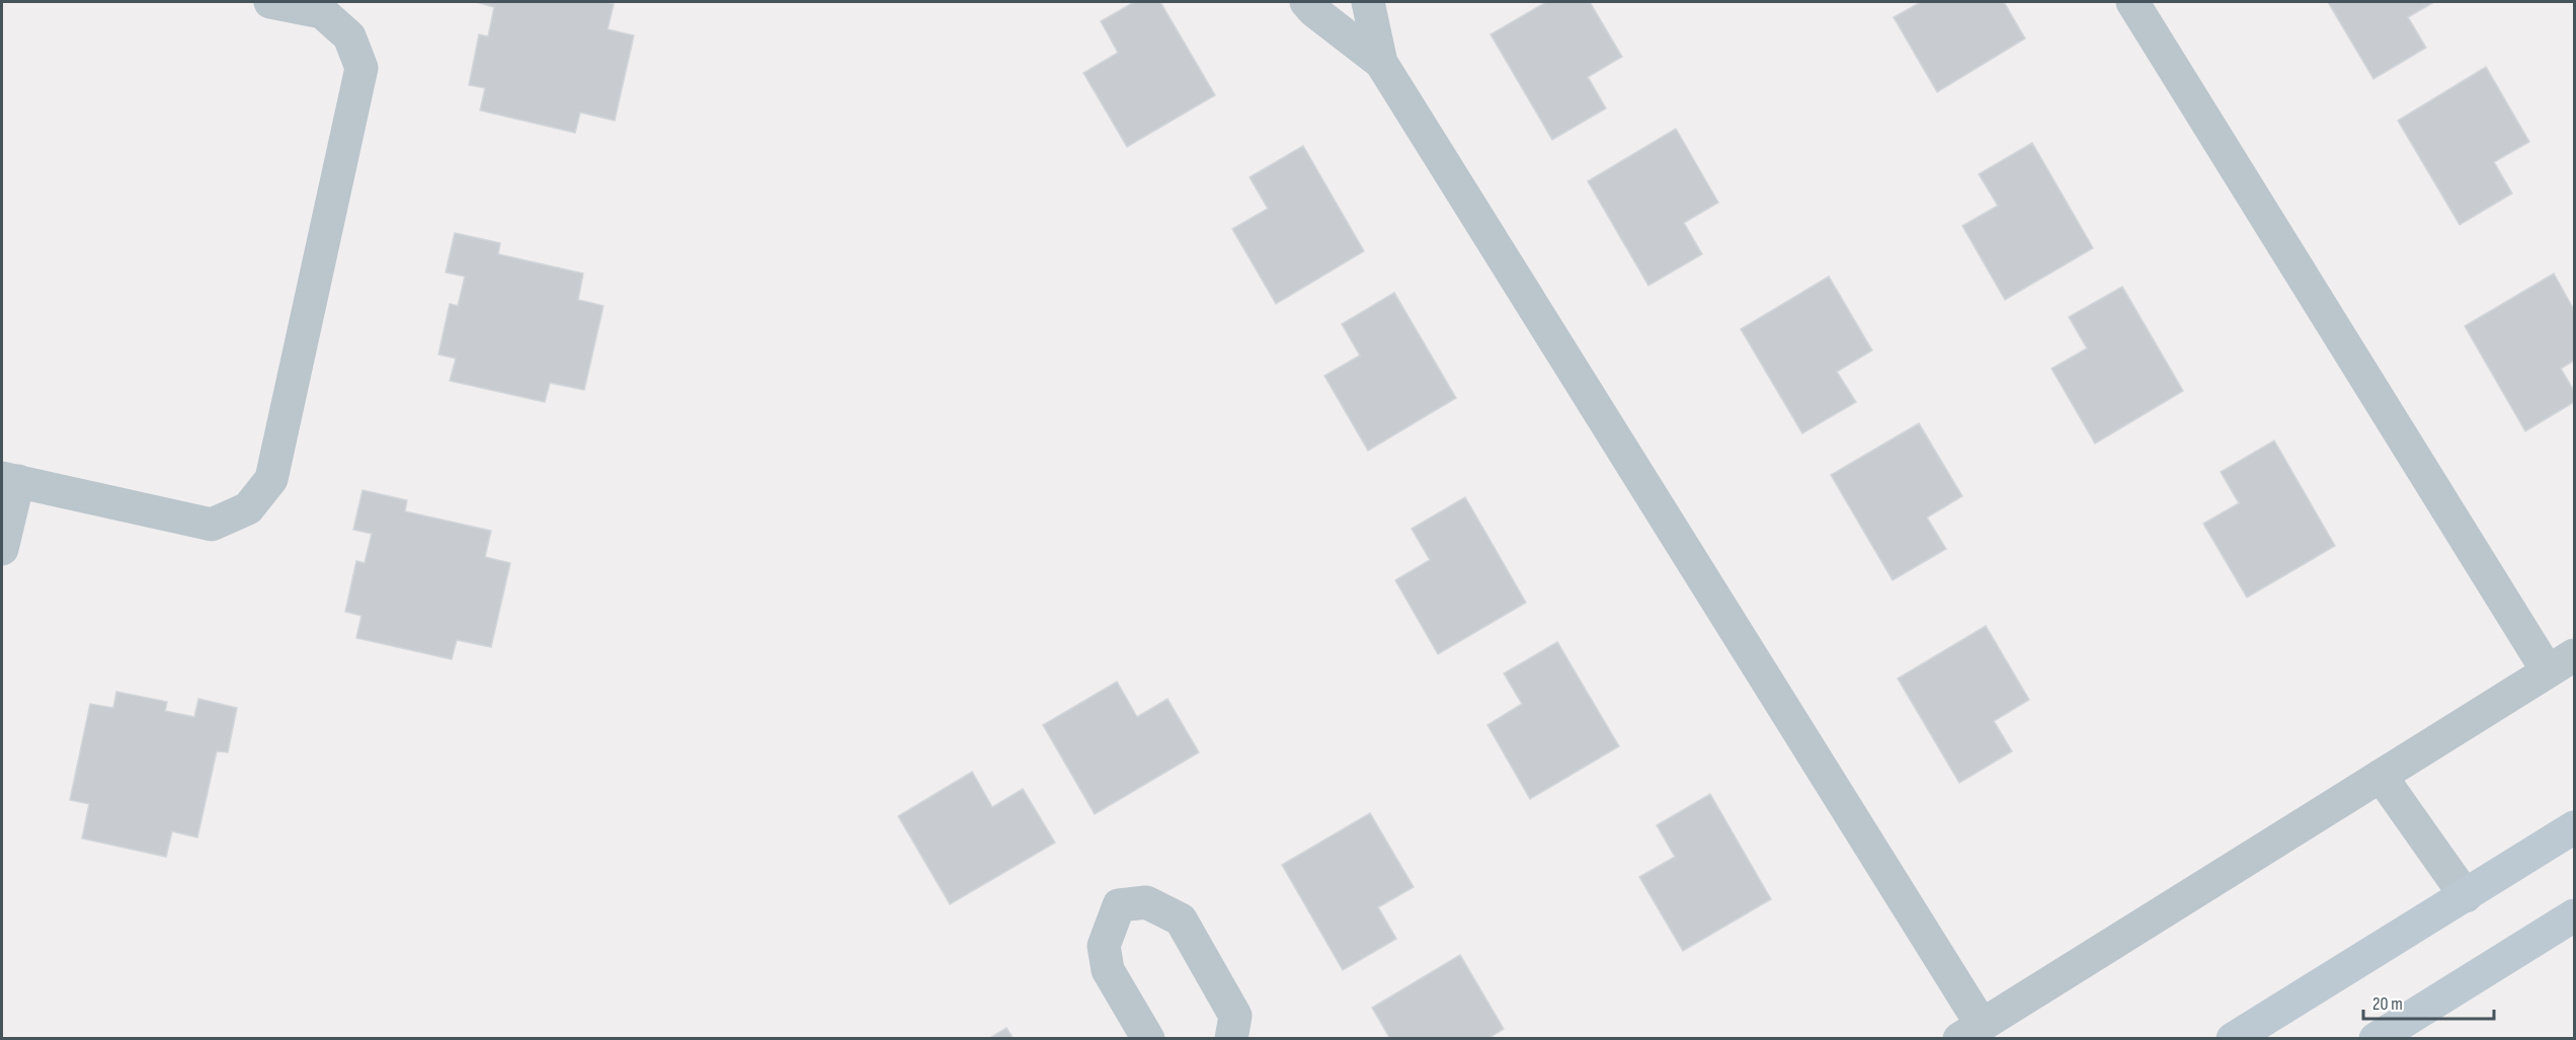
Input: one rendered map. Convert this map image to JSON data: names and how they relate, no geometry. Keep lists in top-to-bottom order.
{
  "scale_bar": "20 m"
}
